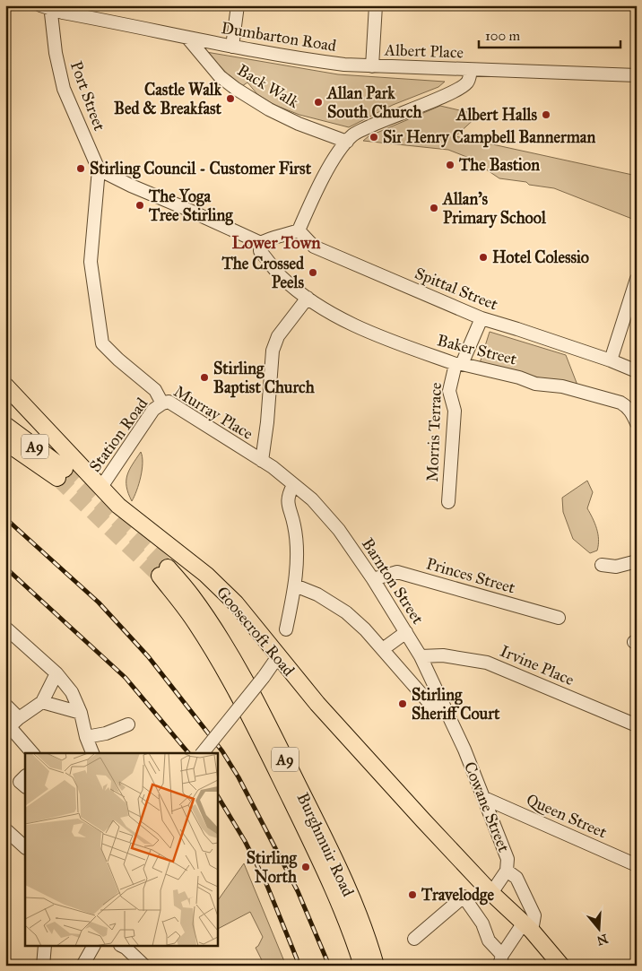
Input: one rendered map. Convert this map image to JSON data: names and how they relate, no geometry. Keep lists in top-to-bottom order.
{
  "streets": {
    "main road": ["A9", "Goosecroft Road", "Burghmuir Road"],
    "street": [
      "Dumbarton Road",
      "Albert Place",
      "Back Walk",
      "Port Street",
      "Spittal Street",
      "Baker Street",
      "Murray Place",
      "Morris Terrace",
      "Station Road",
      "Princes Street",
      "Barnton Street",
      "Irvine Place",
      "Cowane Street",
      "Queen Street"
    ]
  },
  "crossings": [
    ["Dumbarton Road", "Albert Place"],
    ["Dumbarton Road", "Back Walk"],
    ["Dumbarton Road", "Port Street"],
    ["Port Street", "Murray Place"],
    ["Spittal Street", "Morris Terrace"],
    ["Baker Street", "Morris Terrace"],
    ["Murray Place", "Station Road"],
    ["Murray Place", "Barnton Street"],
    ["Station Road", "Goosecroft Road"],
    ["Princes Street", "Barnton Street"],
    ["Barnton Street", "Irvine Place"],
    ["Barnton Street", "Cowane Street"],
    ["Goosecroft Road", "Cowane Street"],
    ["Cowane Street", "Queen Street"]
  ],
  "districts": ["Lower Town"],
  "places": [
    "Castle Walk Bed & Breakfast",
    "Allan Park South Church",
    "Albert Halls",
    "Sir Henry Campbell Bannerman",
    "The Bastion",
    "Stirling Council - Customer First",
    "The Yoga Tree Stirling",
    "Allan's Primary School",
    "Hotel Colessio",
    "The Crossed Peels",
    "Stirling Baptist Church",
    "Stirling Sheriff Court",
    "Stirling North",
    "Travelodge"
  ],
  "scale_bar": "100 m",
  "north": "bottom"
}
